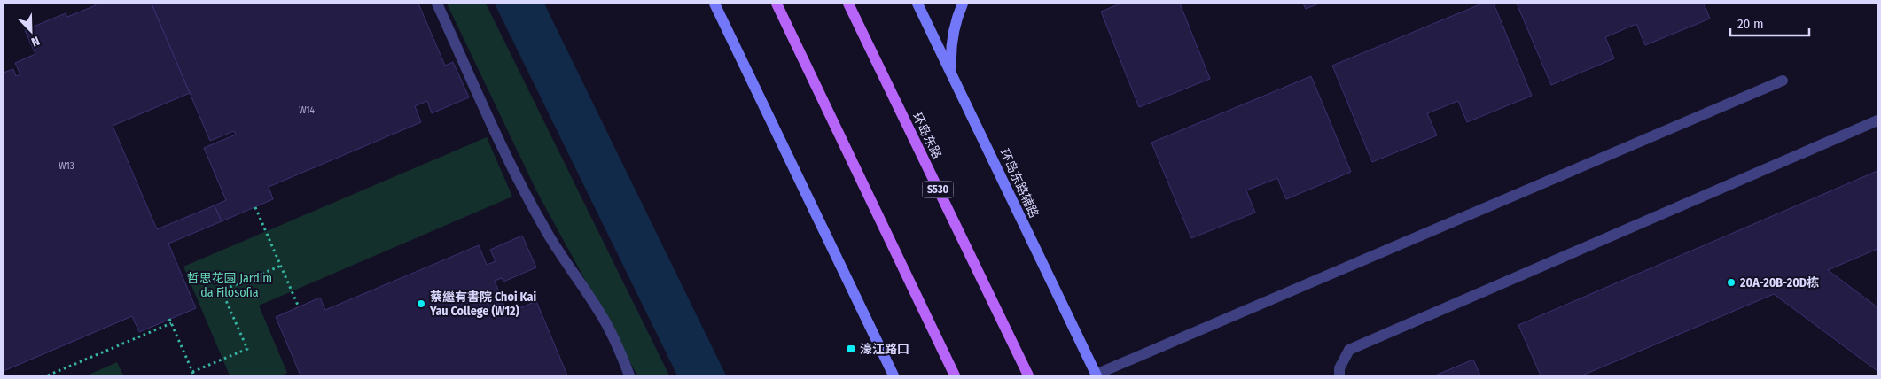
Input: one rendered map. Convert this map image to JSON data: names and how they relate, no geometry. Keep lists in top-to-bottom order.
{
  "streets": {
    "main road": ["环岛东路", "环岛东路辅路", "S530"]
  },
  "parks": ["哲思花園 Jardim da Filosofia"],
  "places": {
    "other": ["20A-20B-20D栋", "蔡繼有書院 Choi Kai Yau College (W12)"],
    "transit": ["濠江路口"]
  },
  "house_numbers": ["W14", "W13"],
  "scale_bar": "20 m",
  "north": "bottom right"
}
